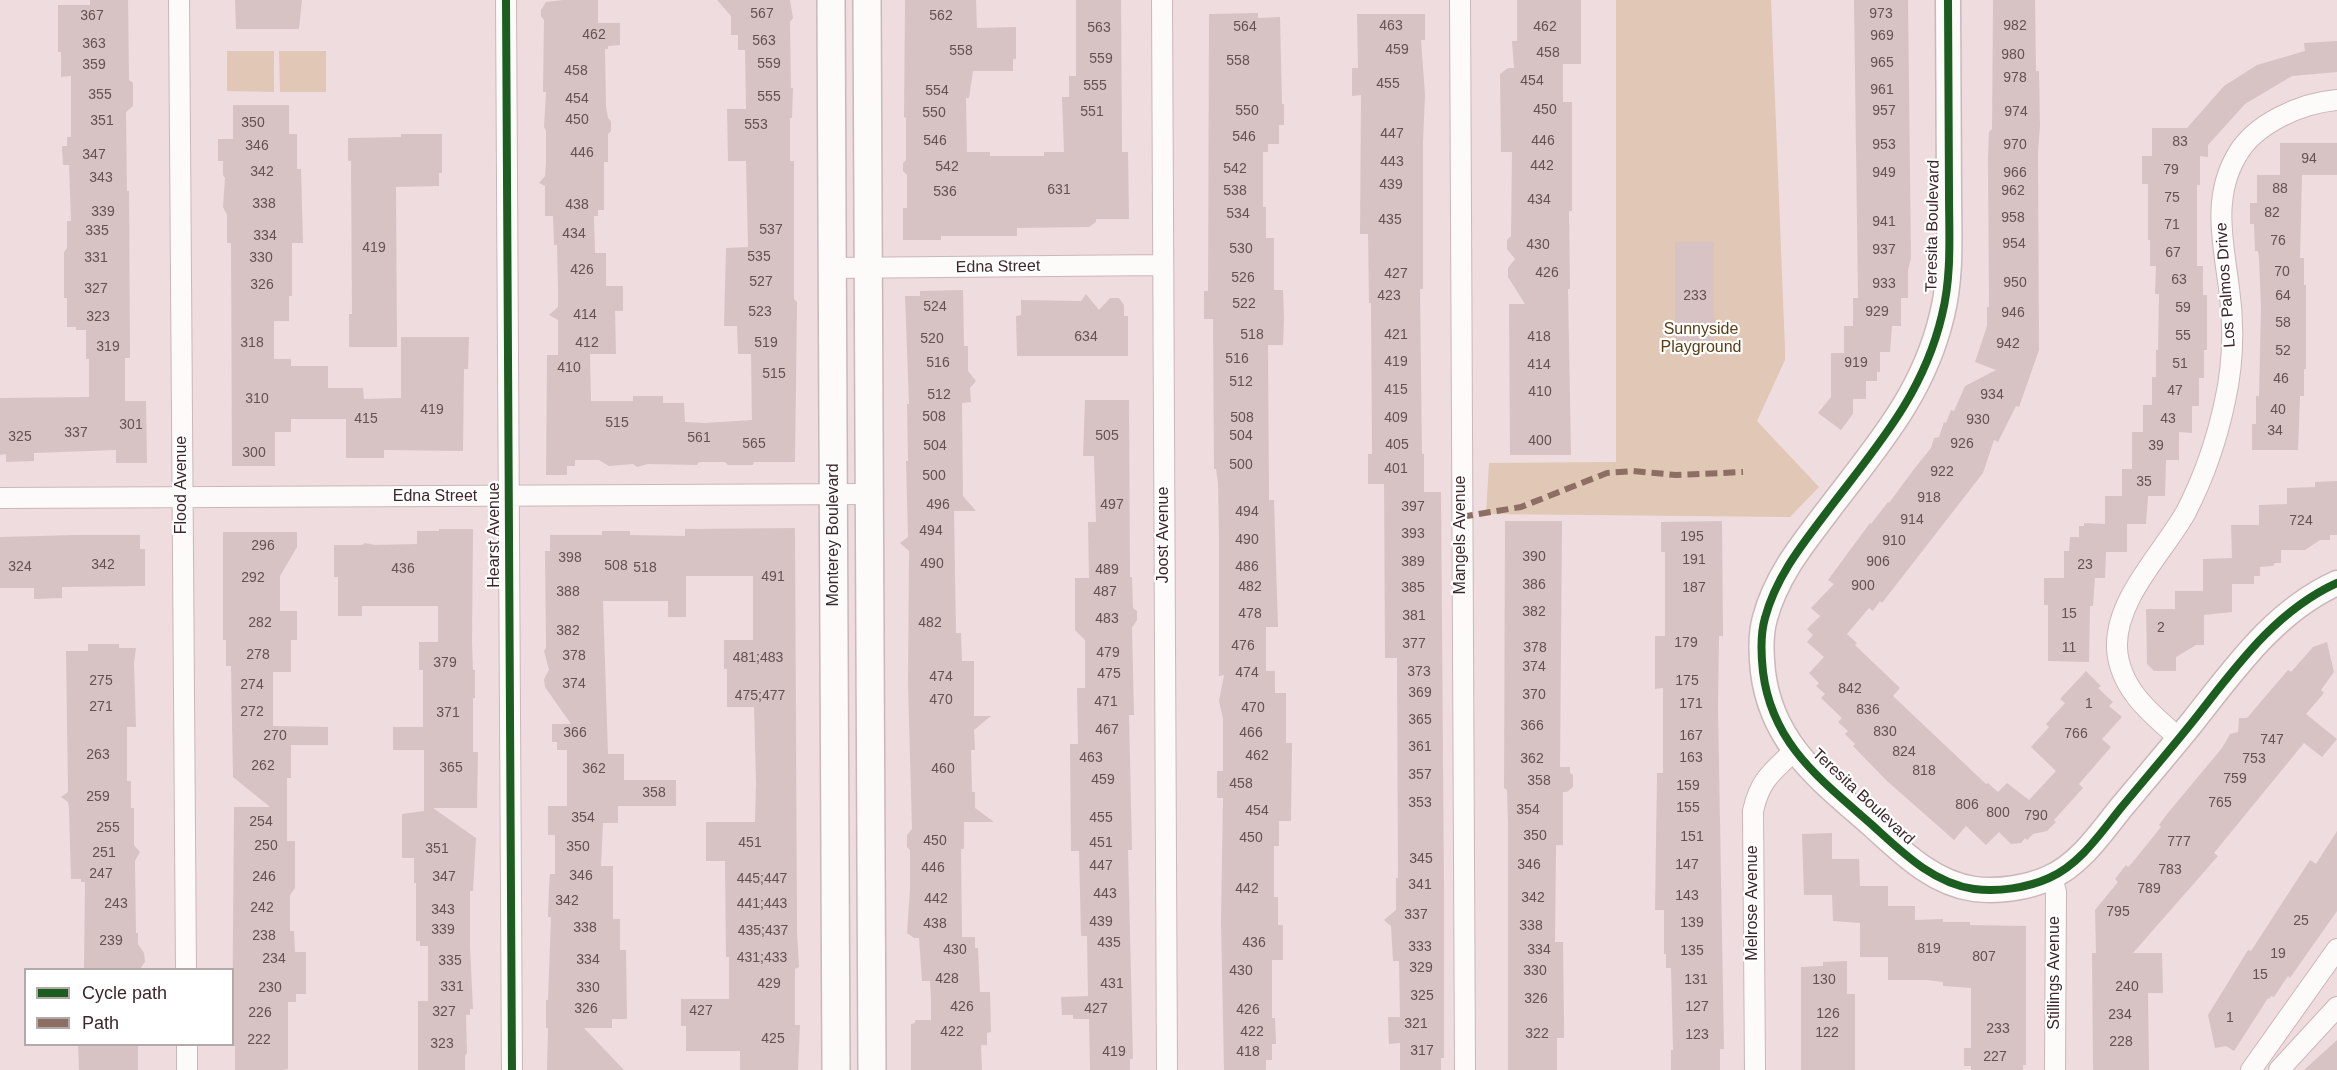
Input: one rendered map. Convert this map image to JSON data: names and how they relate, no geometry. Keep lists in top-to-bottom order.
{
  "streets": {
    "main road": ["Monterey Boulevard"],
    "street": [
      "Teresita Boulevard",
      "Edna Street",
      "Los Palmos Drive",
      "Flood Avenue",
      "Hearst Avenue",
      "Joost Avenue",
      "Mangels Avenue",
      "Melrose Avenue",
      "Stillings Avenue"
    ]
  },
  "crossings": [
    ["Teresita Boulevard", "Los Palmos Drive"],
    ["Teresita Boulevard", "Melrose Avenue"],
    ["Teresita Boulevard", "Stillings Avenue"],
    ["Edna Street", "Flood Avenue"],
    ["Edna Street", "Hearst Avenue"],
    ["Edna Street", "Monterey Boulevard"],
    ["Edna Street", "Joost Avenue"]
  ],
  "parks": ["Sunnyside Playground"],
  "house_numbers": [
    "567",
    "973",
    "367",
    "562",
    "463",
    "982",
    "564",
    "462",
    "563",
    "462",
    "969",
    "563",
    "363",
    "459",
    "558",
    "458",
    "980",
    "559",
    "558",
    "965",
    "559",
    "359",
    "458",
    "978",
    "454",
    "455",
    "555",
    "961",
    "554",
    "355",
    "555",
    "454",
    "450",
    "550",
    "957",
    "551",
    "974",
    "550",
    "450",
    "351",
    "350",
    "553",
    "447",
    "546",
    "546",
    "446",
    "83",
    "953",
    "970",
    "346",
    "446",
    "347",
    "94",
    "443",
    "442",
    "542",
    "542",
    "79",
    "342",
    "949",
    "966",
    "343",
    "439",
    "88",
    "631",
    "538",
    "962",
    "536",
    "75",
    "434",
    "338",
    "438",
    "339",
    "82",
    "534",
    "958",
    "435",
    "941",
    "71",
    "537",
    "335",
    "434",
    "334",
    "76",
    "954",
    "430",
    "419",
    "530",
    "937",
    "67",
    "535",
    "331",
    "330",
    "426",
    "70",
    "426",
    "427",
    "526",
    "63",
    "527",
    "950",
    "933",
    "326",
    "327",
    "423",
    "233",
    "64",
    "522",
    "524",
    "59",
    "523",
    "929",
    "946",
    "414",
    "323",
    "58",
    "518",
    "421",
    "55",
    "634",
    "418",
    "520",
    "318",
    "412",
    "519",
    "942",
    "319",
    "52",
    "516",
    "419",
    "516",
    "919",
    "51",
    "414",
    "410",
    "515",
    "46",
    "512",
    "415",
    "47",
    "410",
    "512",
    "934",
    "310",
    "419",
    "40",
    "508",
    "508",
    "409",
    "415",
    "43",
    "930",
    "515",
    "301",
    "34",
    "337",
    "505",
    "504",
    "325",
    "561",
    "400",
    "565",
    "926",
    "405",
    "504",
    "39",
    "300",
    "500",
    "401",
    "922",
    "500",
    "35",
    "918",
    "496",
    "497",
    "397",
    "494",
    "914",
    "724",
    "494",
    "393",
    "195",
    "490",
    "910",
    "296",
    "390",
    "398",
    "191",
    "389",
    "906",
    "490",
    "342",
    "23",
    "508",
    "324",
    "486",
    "518",
    "436",
    "489",
    "491",
    "292",
    "386",
    "900",
    "482",
    "385",
    "187",
    "388",
    "487",
    "382",
    "478",
    "15",
    "381",
    "483",
    "282",
    "482",
    "2",
    "382",
    "179",
    "377",
    "476",
    "378",
    "11",
    "479",
    "278",
    "378",
    "481;483",
    "379",
    "374",
    "373",
    "474",
    "475",
    "474",
    "275",
    "175",
    "374",
    "274",
    "842",
    "369",
    "370",
    "475;477",
    "470",
    "471",
    "171",
    "1",
    "271",
    "470",
    "836",
    "272",
    "371",
    "365",
    "366",
    "467",
    "830",
    "366",
    "466",
    "766",
    "270",
    "167",
    "747",
    "361",
    "824",
    "263",
    "462",
    "463",
    "163",
    "362",
    "753",
    "262",
    "365",
    "362",
    "460",
    "818",
    "357",
    "759",
    "459",
    "358",
    "458",
    "159",
    "358",
    "259",
    "353",
    "765",
    "806",
    "155",
    "354",
    "454",
    "800",
    "790",
    "354",
    "455",
    "254",
    "255",
    "350",
    "151",
    "450",
    "450",
    "777",
    "451",
    "451",
    "250",
    "350",
    "351",
    "251",
    "345",
    "346",
    "147",
    "447",
    "446",
    "783",
    "247",
    "346",
    "246",
    "347",
    "445;447",
    "341",
    "442",
    "789",
    "443",
    "143",
    "342",
    "442",
    "342",
    "243",
    "441;443",
    "242",
    "343",
    "795",
    "337",
    "25",
    "439",
    "139",
    "438",
    "338",
    "338",
    "339",
    "435;437",
    "238",
    "239",
    "435",
    "436",
    "333",
    "819",
    "430",
    "334",
    "135",
    "19",
    "807",
    "431;433",
    "234",
    "334",
    "335",
    "329",
    "430",
    "330",
    "15",
    "428",
    "131",
    "130",
    "429",
    "431",
    "331",
    "240",
    "230",
    "330",
    "325",
    "326",
    "426",
    "127",
    "326",
    "427",
    "426",
    "427",
    "327",
    "226",
    "126",
    "234",
    "1",
    "321",
    "233",
    "422",
    "422",
    "122",
    "322",
    "123",
    "425",
    "222",
    "228",
    "323",
    "317",
    "419",
    "418",
    "227"
  ],
  "legend": ["Cycle path", "Path"]
}
